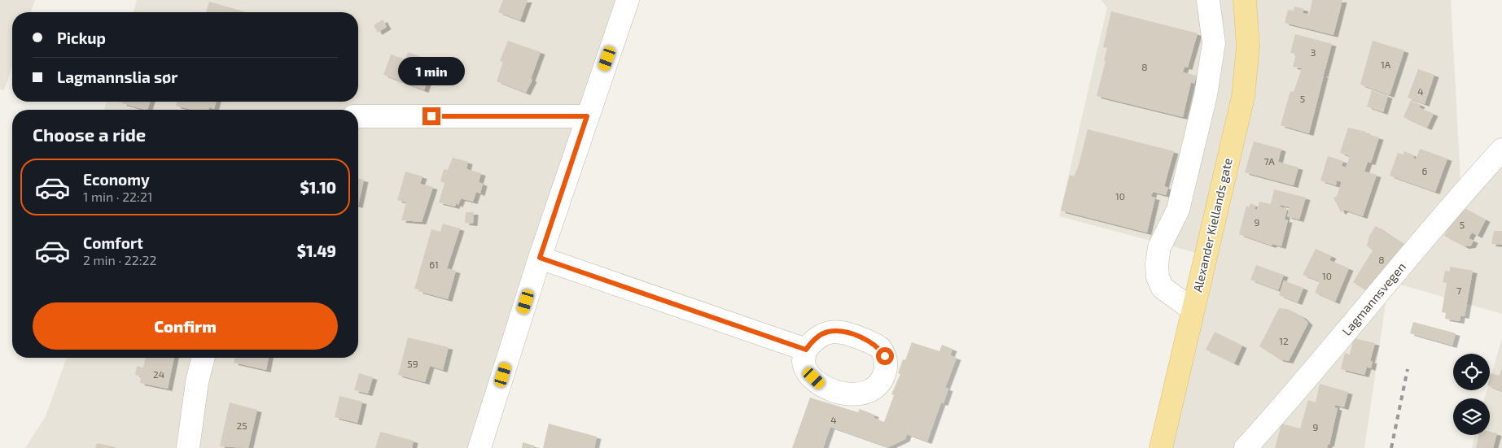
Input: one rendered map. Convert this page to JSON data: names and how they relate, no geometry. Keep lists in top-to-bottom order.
{
  "streets": {
    "main road": ["Alexander Kiellands gate"],
    "street": ["Lagmannsvegen"]
  },
  "house_numbers": [
    "3",
    "1A",
    "8",
    "4",
    "5",
    "7A",
    "6",
    "10",
    "9",
    "5",
    "8",
    "61",
    "10",
    "7",
    "12",
    "59",
    "24",
    "4",
    "25",
    "9"
  ],
  "page": {
    "banner": ["Pickup", "Lagmannslia sør"],
    "bubble": "1 min",
    "heading": "Choose a ride",
    "list": [
      {
        "name": "Economy",
        "note": "1 min · 22:21",
        "value": "$1.10"
      },
      {
        "name": "Comfort",
        "note": "2 min · 22:22",
        "value": "$1.49"
      }
    ],
    "buttons": "Confirm"
  }
}
